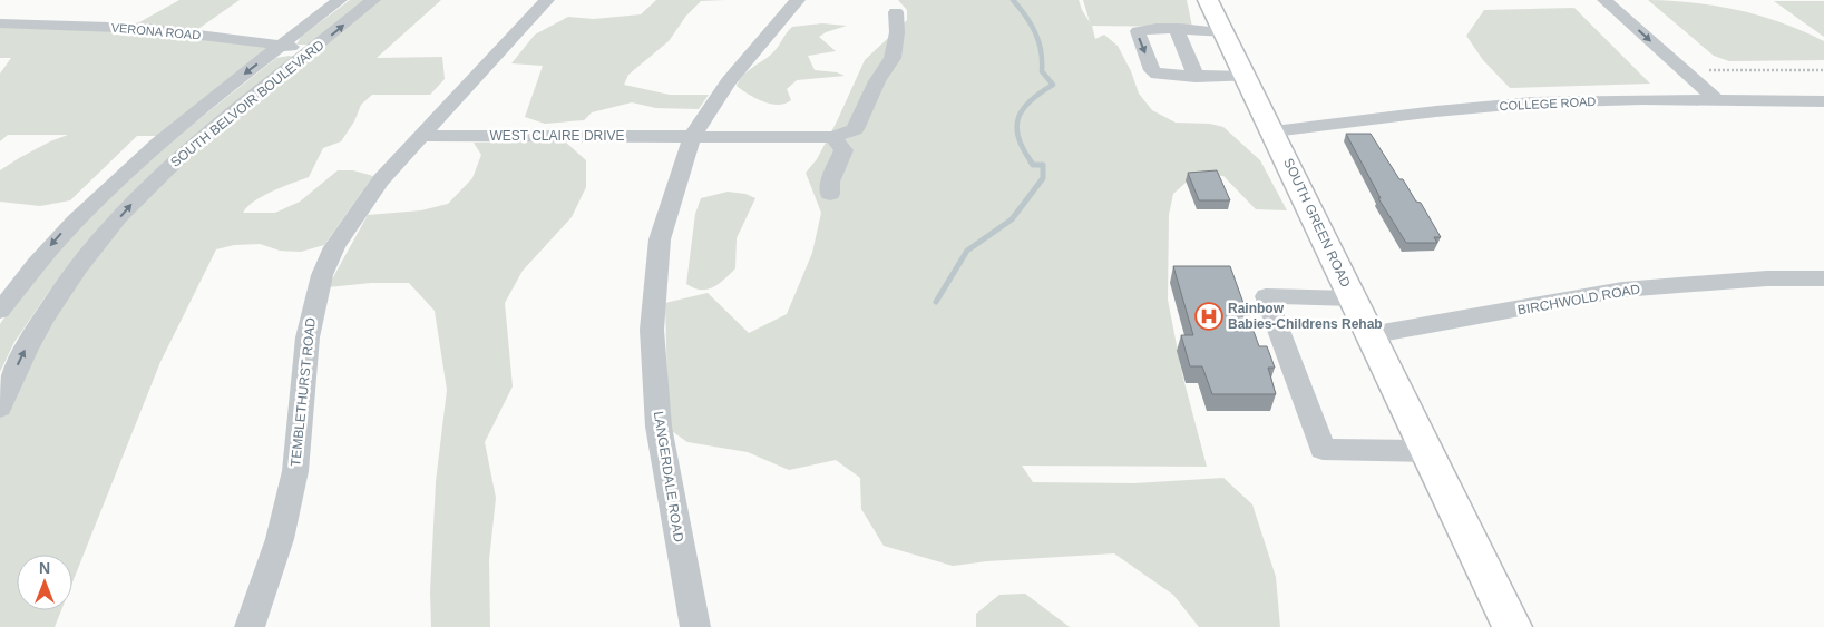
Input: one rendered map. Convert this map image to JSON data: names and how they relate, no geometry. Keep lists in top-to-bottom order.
{
  "streets": {
    "main road": ["SOUTH GREEN ROAD"],
    "street": [
      "VERONA ROAD",
      "SOUTH BELVOIR BOULEVARD",
      "COLLEGE ROAD",
      "WEST CLAIRE DRIVE",
      "BIRCHWOLD ROAD",
      "TEMBLETHURST ROAD",
      "LANGERDALE ROAD"
    ]
  },
  "crossings": [
    ["VERONA ROAD", "SOUTH BELVOIR BOULEVARD"],
    ["COLLEGE ROAD", "SOUTH GREEN ROAD"],
    ["WEST CLAIRE DRIVE", "TEMBLETHURST ROAD"],
    ["WEST CLAIRE DRIVE", "LANGERDALE ROAD"],
    ["SOUTH GREEN ROAD", "BIRCHWOLD ROAD"]
  ],
  "places": {
    "hospital": ["Rainbow Babies-Childrens Rehab"]
  },
  "north": "top"
}
